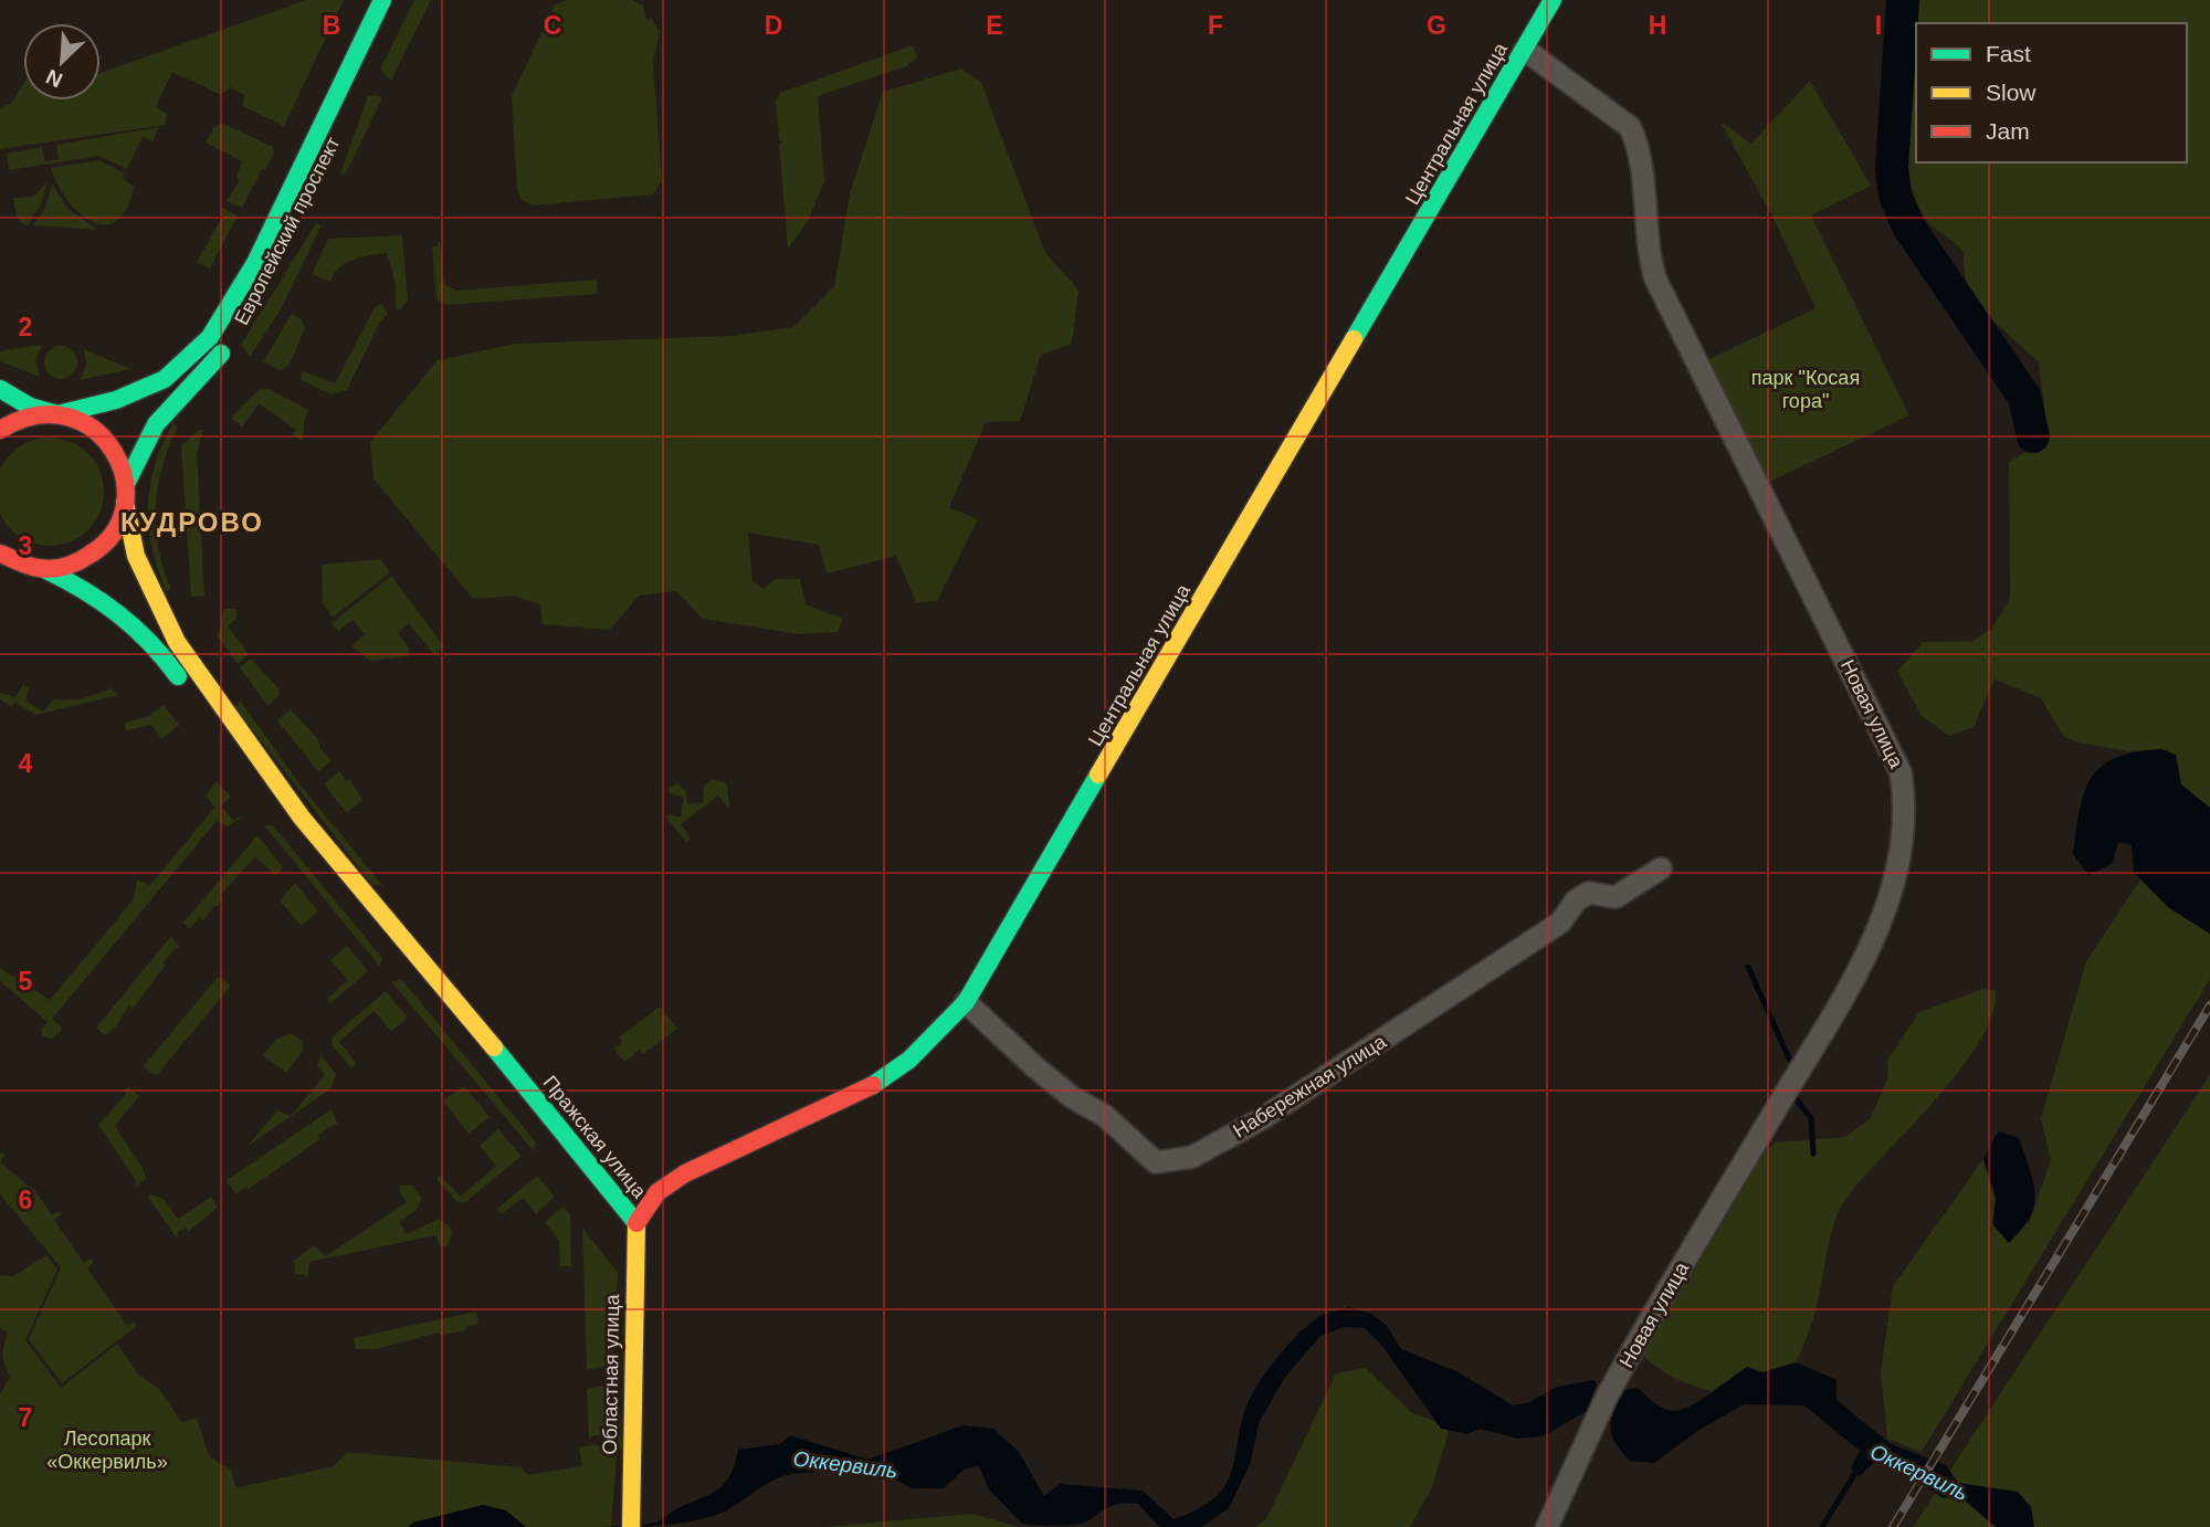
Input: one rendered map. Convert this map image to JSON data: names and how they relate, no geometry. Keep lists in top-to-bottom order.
{
  "streets": {
    "street": [
      "Центральная улица",
      "Европейский проспект",
      "Новая улица",
      "Набережная улица",
      "Пражская улица",
      "Областная улица"
    ]
  },
  "crossings": [
    ["Центральная улица", "Новая улица"],
    ["Центральная улица", "Набережная улица"],
    ["Центральная улица", "Пражская улица"],
    ["Центральная улица", "Областная улица"],
    ["Европейский проспект", "Пражская улица"],
    ["Пражская улица", "Областная улица"]
  ],
  "districts": ["КУДРОВО"],
  "water": ["Оккервиль"],
  "parks": ["парк \"Косая гора\"", "Лесопарк «Оккервиль»"],
  "legend": ["Fast", "Slow", "Jam"],
  "north": "bottom left",
  "grid": {
    "columns": [
      "B",
      "C",
      "D",
      "E",
      "F",
      "G",
      "H",
      "I"
    ],
    "rows": [
      "2",
      "3",
      "4",
      "5",
      "6",
      "7"
    ]
  }
}
